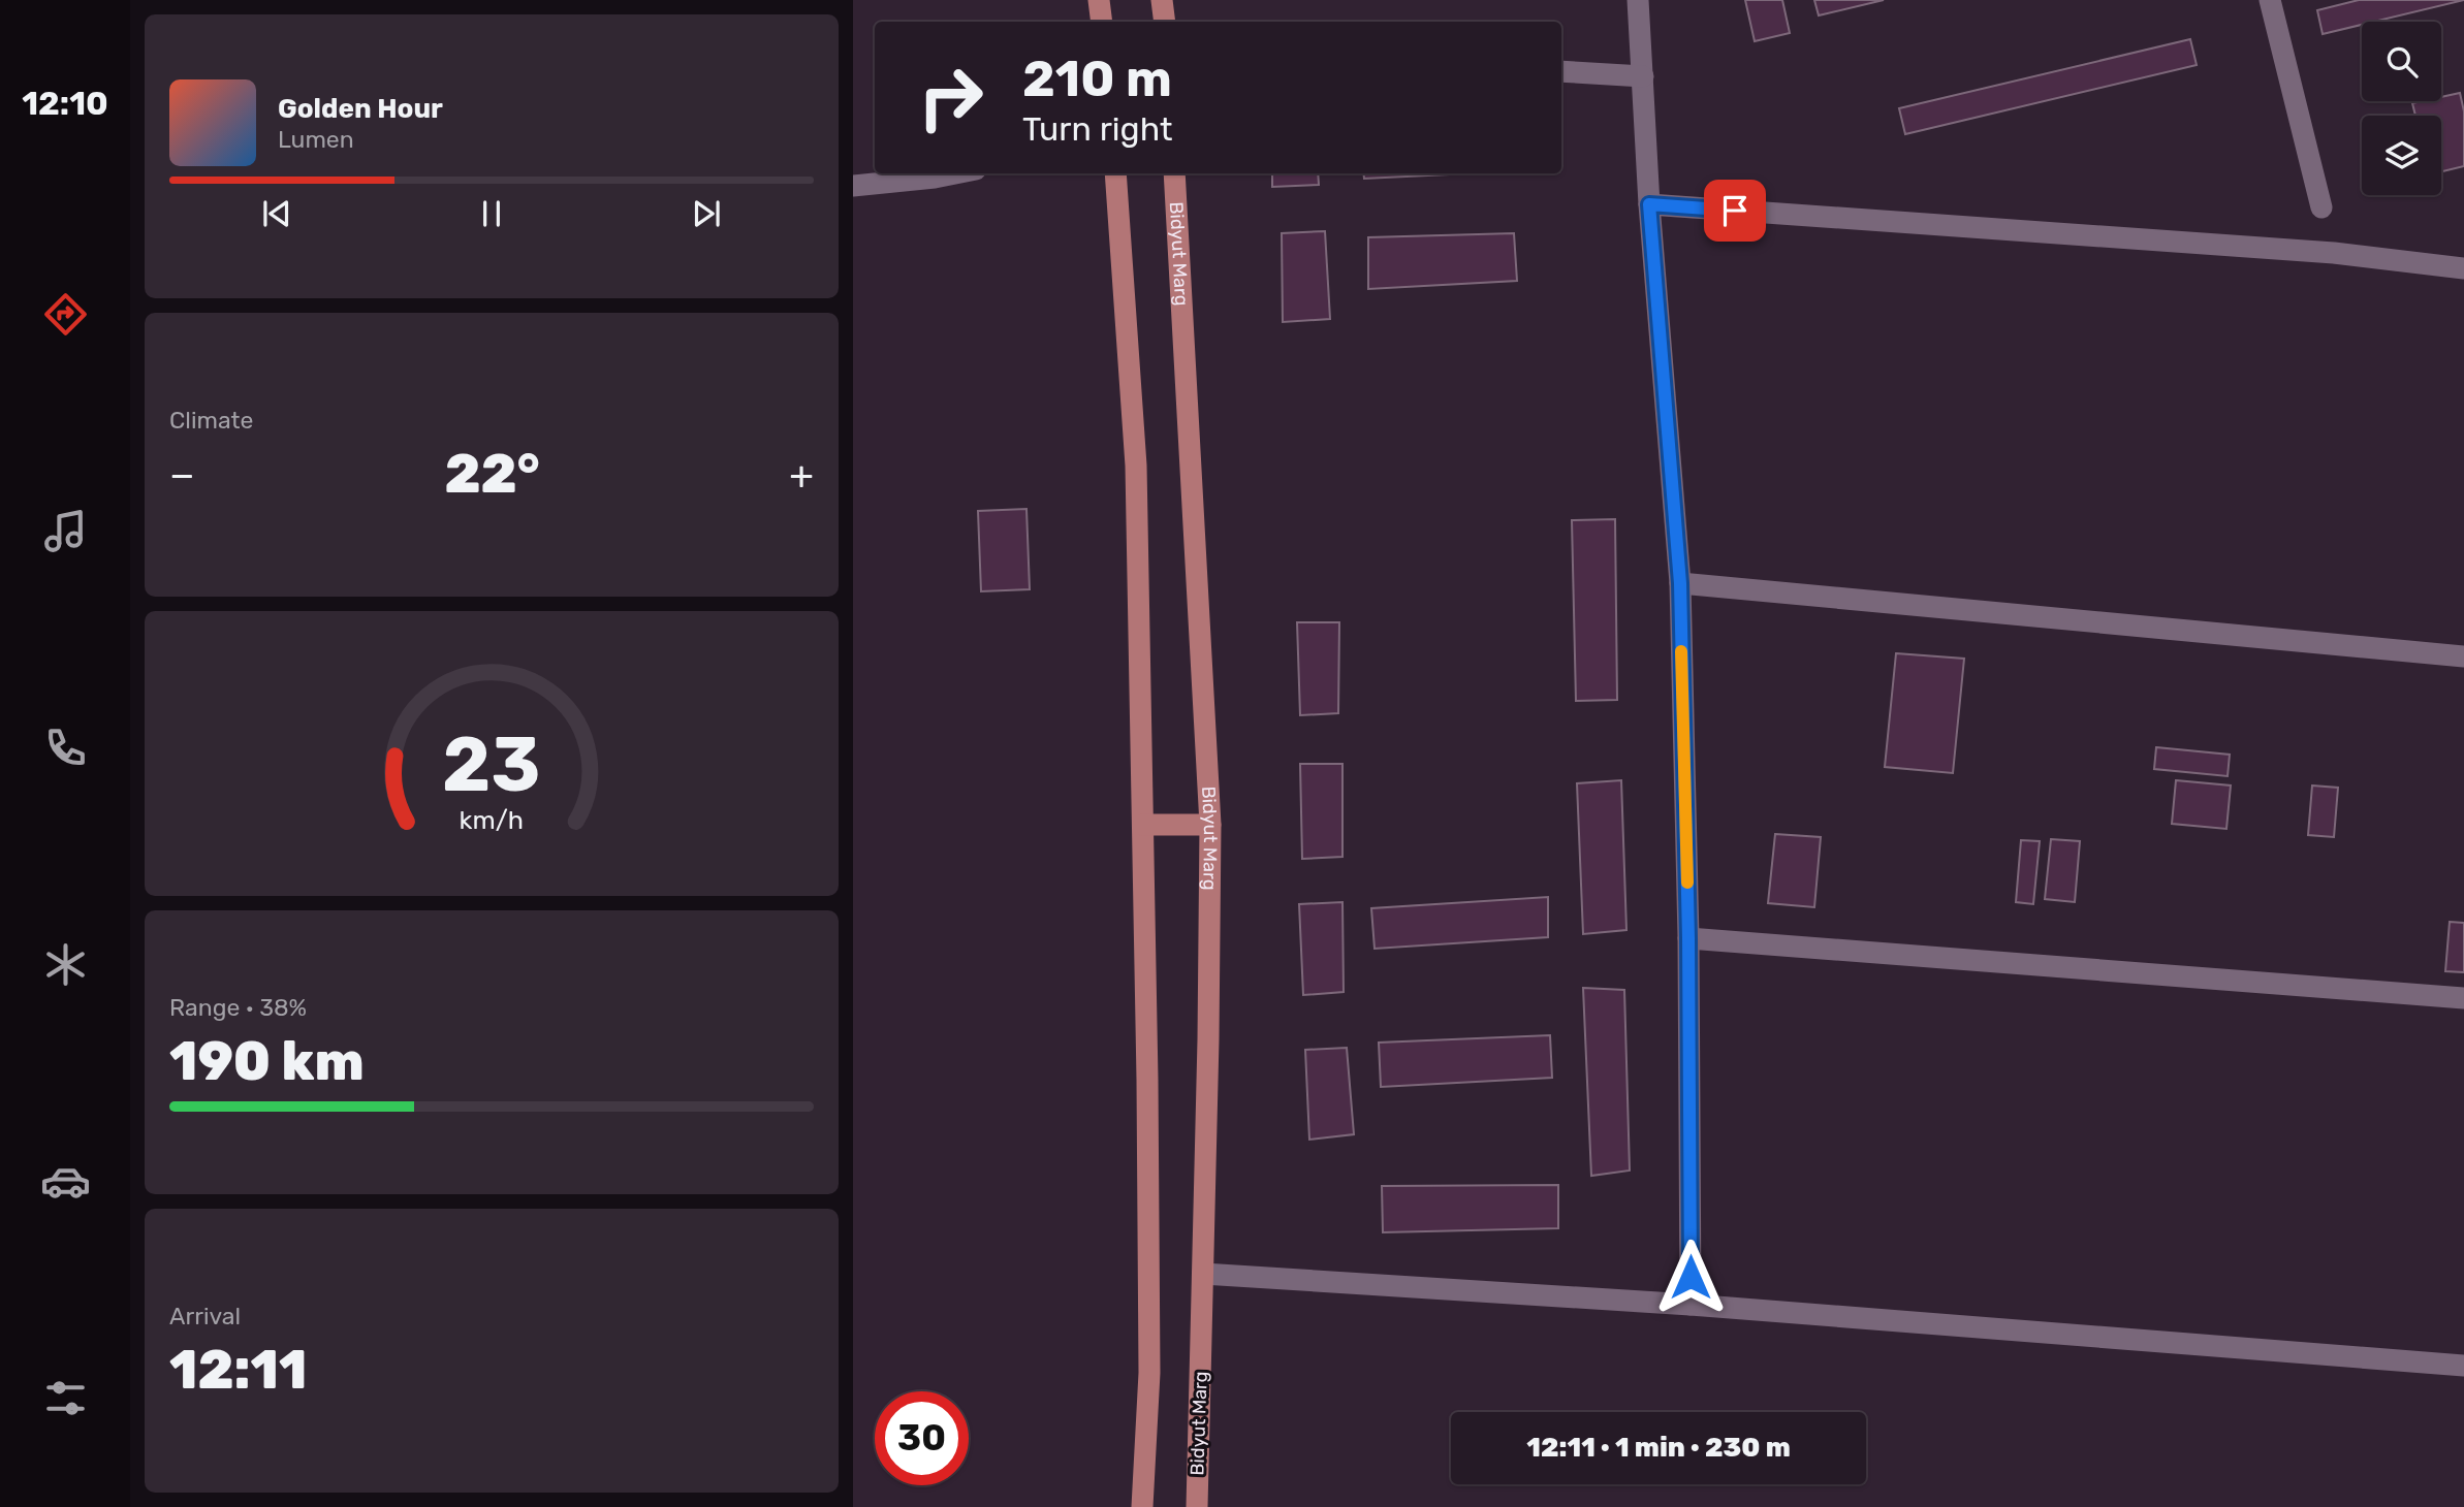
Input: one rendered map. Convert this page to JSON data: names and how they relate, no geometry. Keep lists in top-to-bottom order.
{
  "streets": {
    "main road": ["Bidyut Marg"]
  },
  "page": {
    "tabs": "12:10",
    "turn": ["210 m", "Turn right"],
    "song": ["Golden Hour", "Lumen"],
    "tile": [
      "Climate",
      ["Range · 38%", "190 km"],
      ["Arrival", "12:11"]
    ],
    "heat": ["−", "22°", "+"],
    "limit": "30",
    "trip": "12:11 · 1 min · 230 m",
    "gauge": ["23", "km/h"]
  }
}
